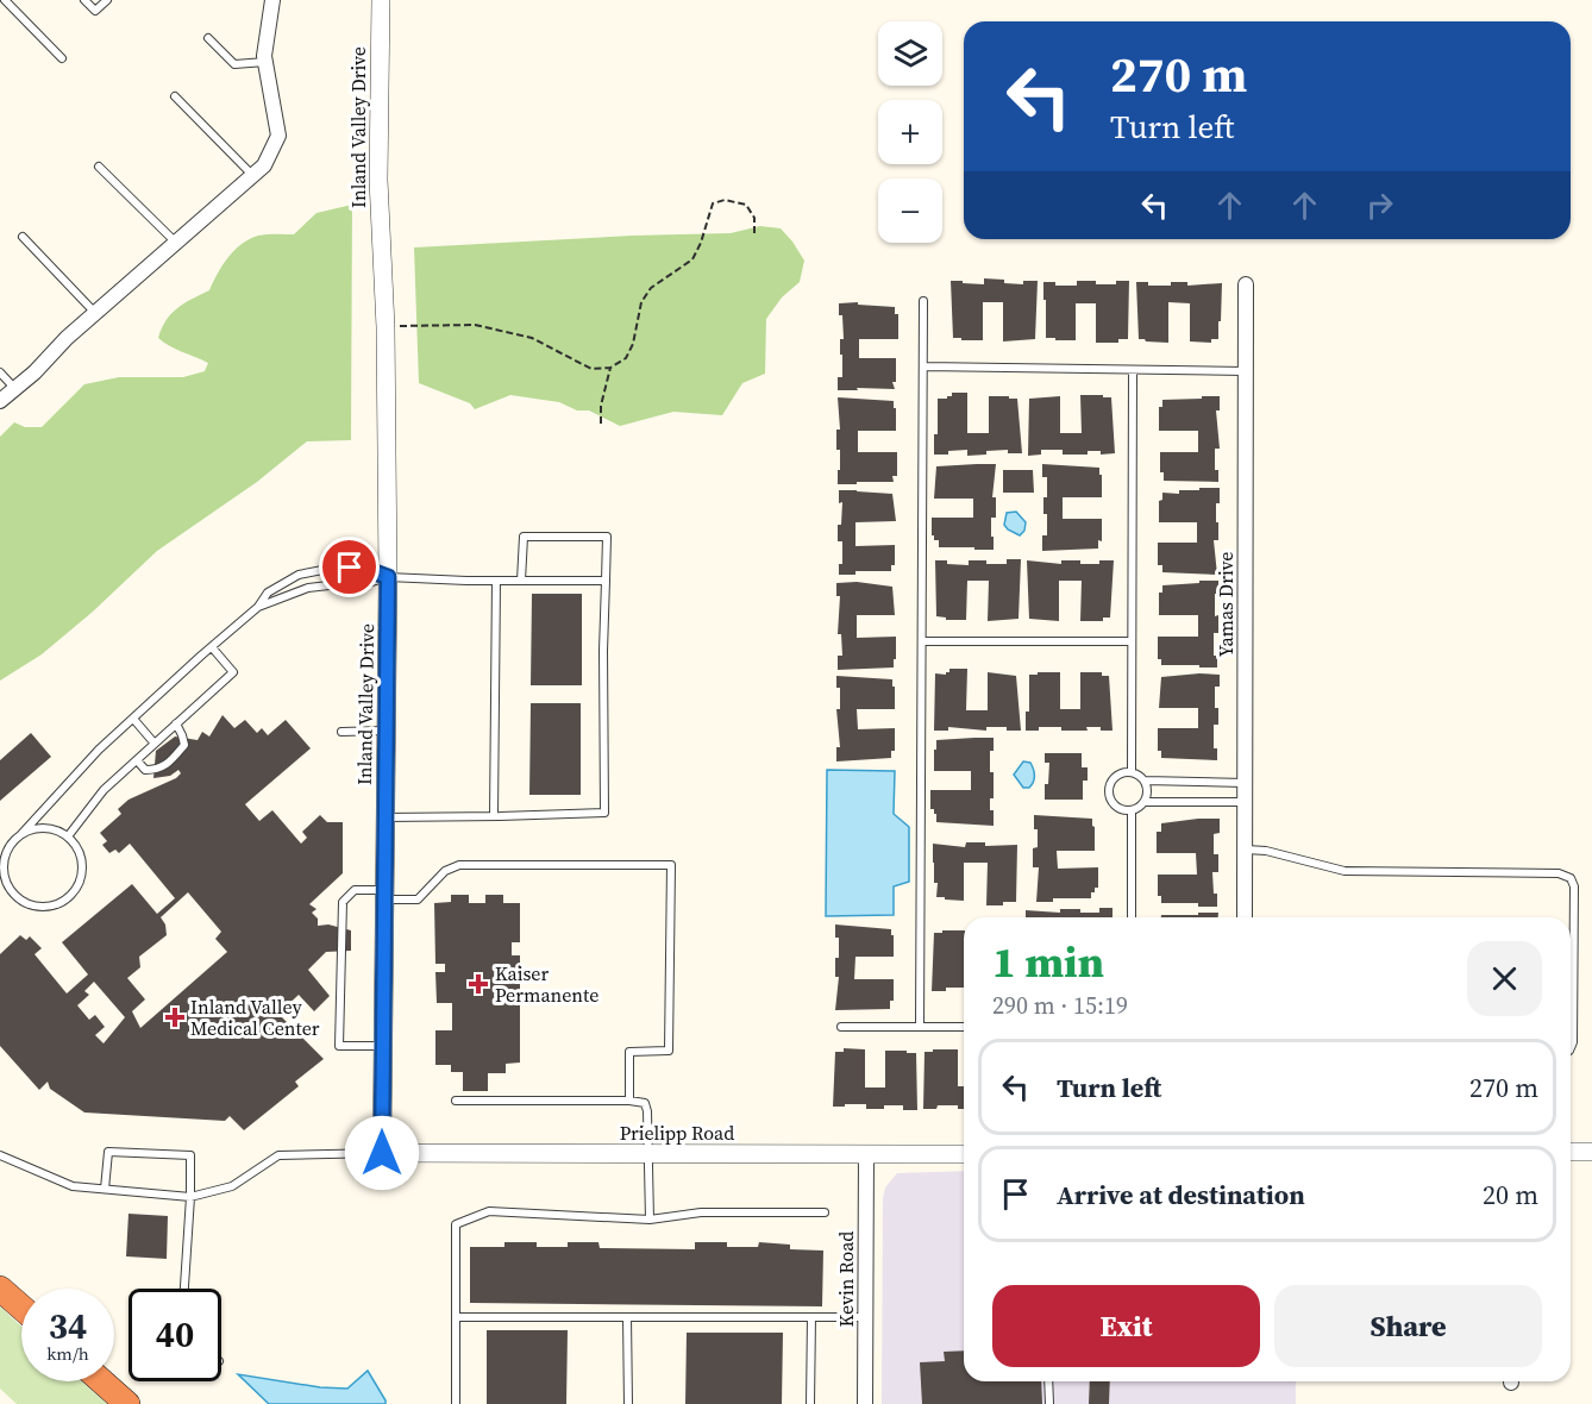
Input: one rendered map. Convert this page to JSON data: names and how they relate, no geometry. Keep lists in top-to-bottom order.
{
  "streets": {
    "street": [
      "Inland Valley Drive",
      "Yamas Drive",
      "Prielipp Road",
      "Kevin Road"
    ]
  },
  "crossings": [
    ["Inland Valley Drive", "Prielipp Road"],
    ["Prielipp Road", "Kevin Road"]
  ],
  "places": {
    "health": ["Kaiser Permanente", "Inland Valley Medical Center"]
  },
  "page": {
    "map_buttons": ["+", "−"],
    "turn": ["270 m", "Turn left"],
    "heading": ["1 min", "290 m · 15:19"],
    "list": [
      {
        "name": "Turn left",
        "value": "270 m"
      },
      {
        "name": "Arrive at destination",
        "value": "20 m"
      }
    ],
    "buttons": ["Exit", "Share"],
    "speed": "34 km/h",
    "limit": "40"
  }
}
